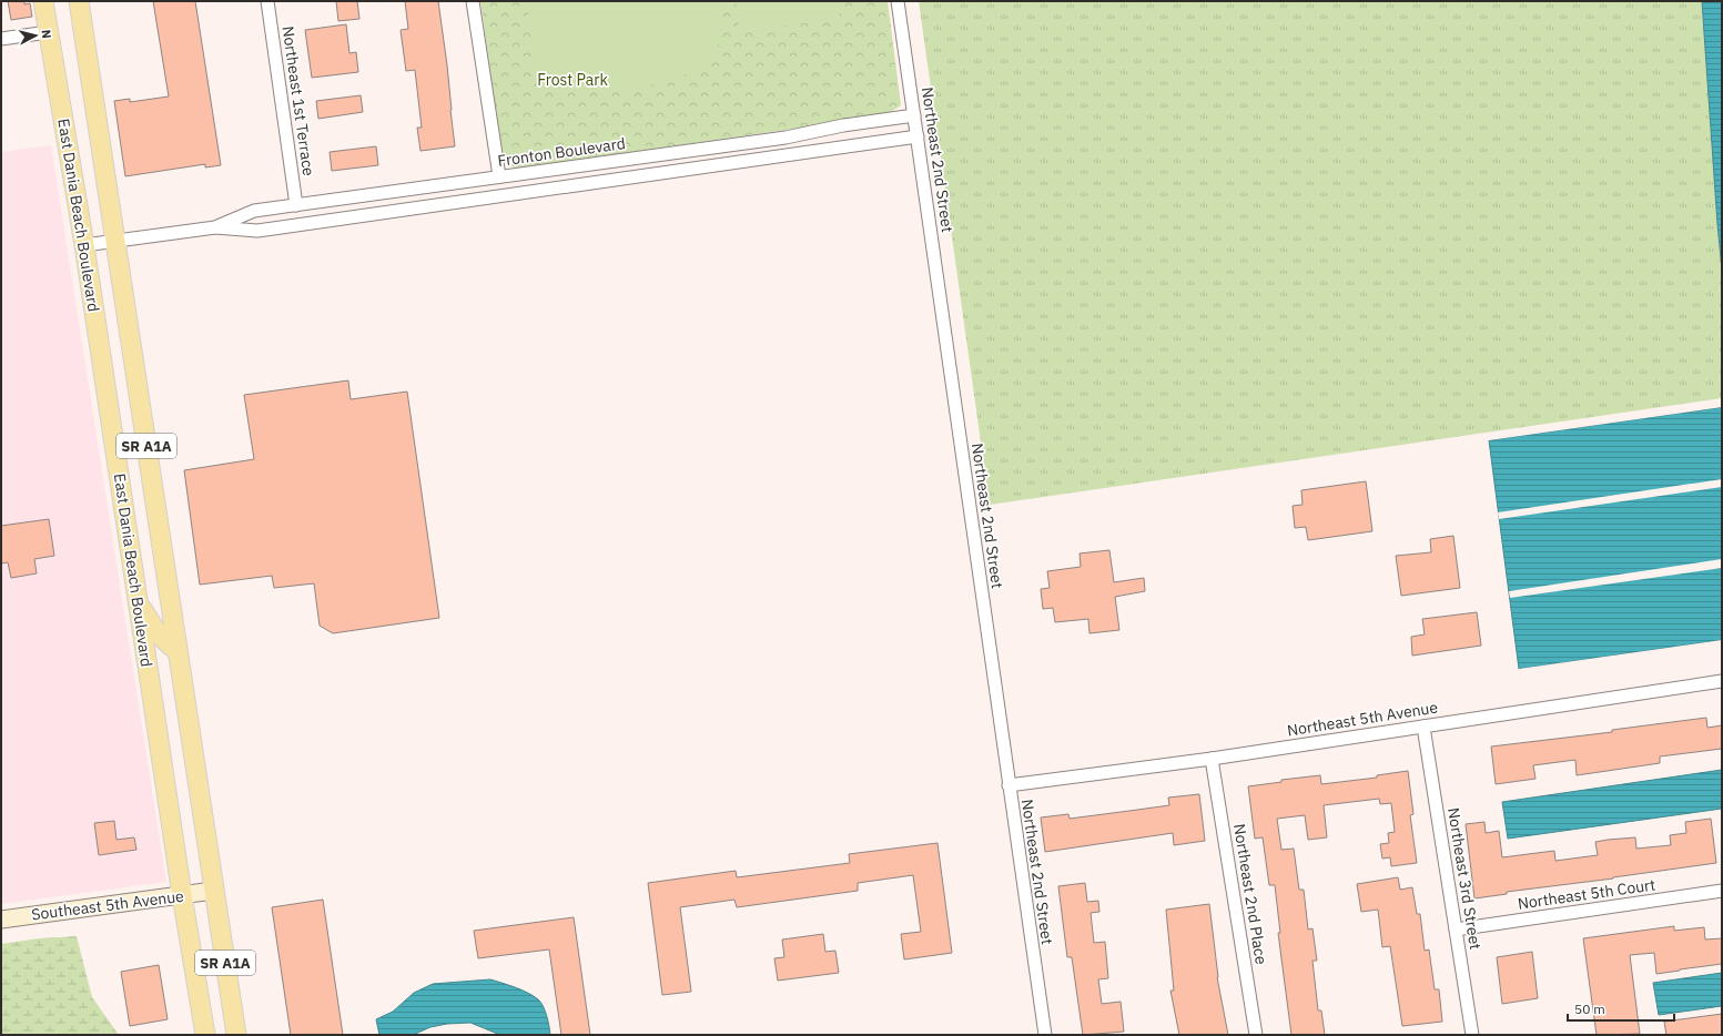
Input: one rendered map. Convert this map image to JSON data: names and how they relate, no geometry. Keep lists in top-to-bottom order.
{
  "streets": {
    "main road": ["East Dania Beach Boulevard", "SR A1A"],
    "street": [
      "Northeast 1st Terrace",
      "Fronton Boulevard",
      "Northeast 2nd Street",
      "Northeast 5th Avenue",
      "Northeast 3rd Street",
      "Northeast 2nd Place",
      "Northeast 5th Court",
      "Southeast 5th Avenue"
    ]
  },
  "crossings": [
    ["Northeast 1st Terrace", "Fronton Boulevard"],
    ["Fronton Boulevard", "Northeast 2nd Street"],
    ["Fronton Boulevard", "East Dania Beach Boulevard"],
    ["Northeast 2nd Street", "Northeast 5th Avenue"],
    ["East Dania Beach Boulevard", "Southeast 5th Avenue"],
    ["Northeast 5th Avenue", "Northeast 3rd Street"],
    ["Northeast 5th Avenue", "Northeast 2nd Place"],
    ["Northeast 3rd Street", "Northeast 5th Court"]
  ],
  "parks": ["Frost Park"],
  "scale_bar": "50 m",
  "north": "right"
}
